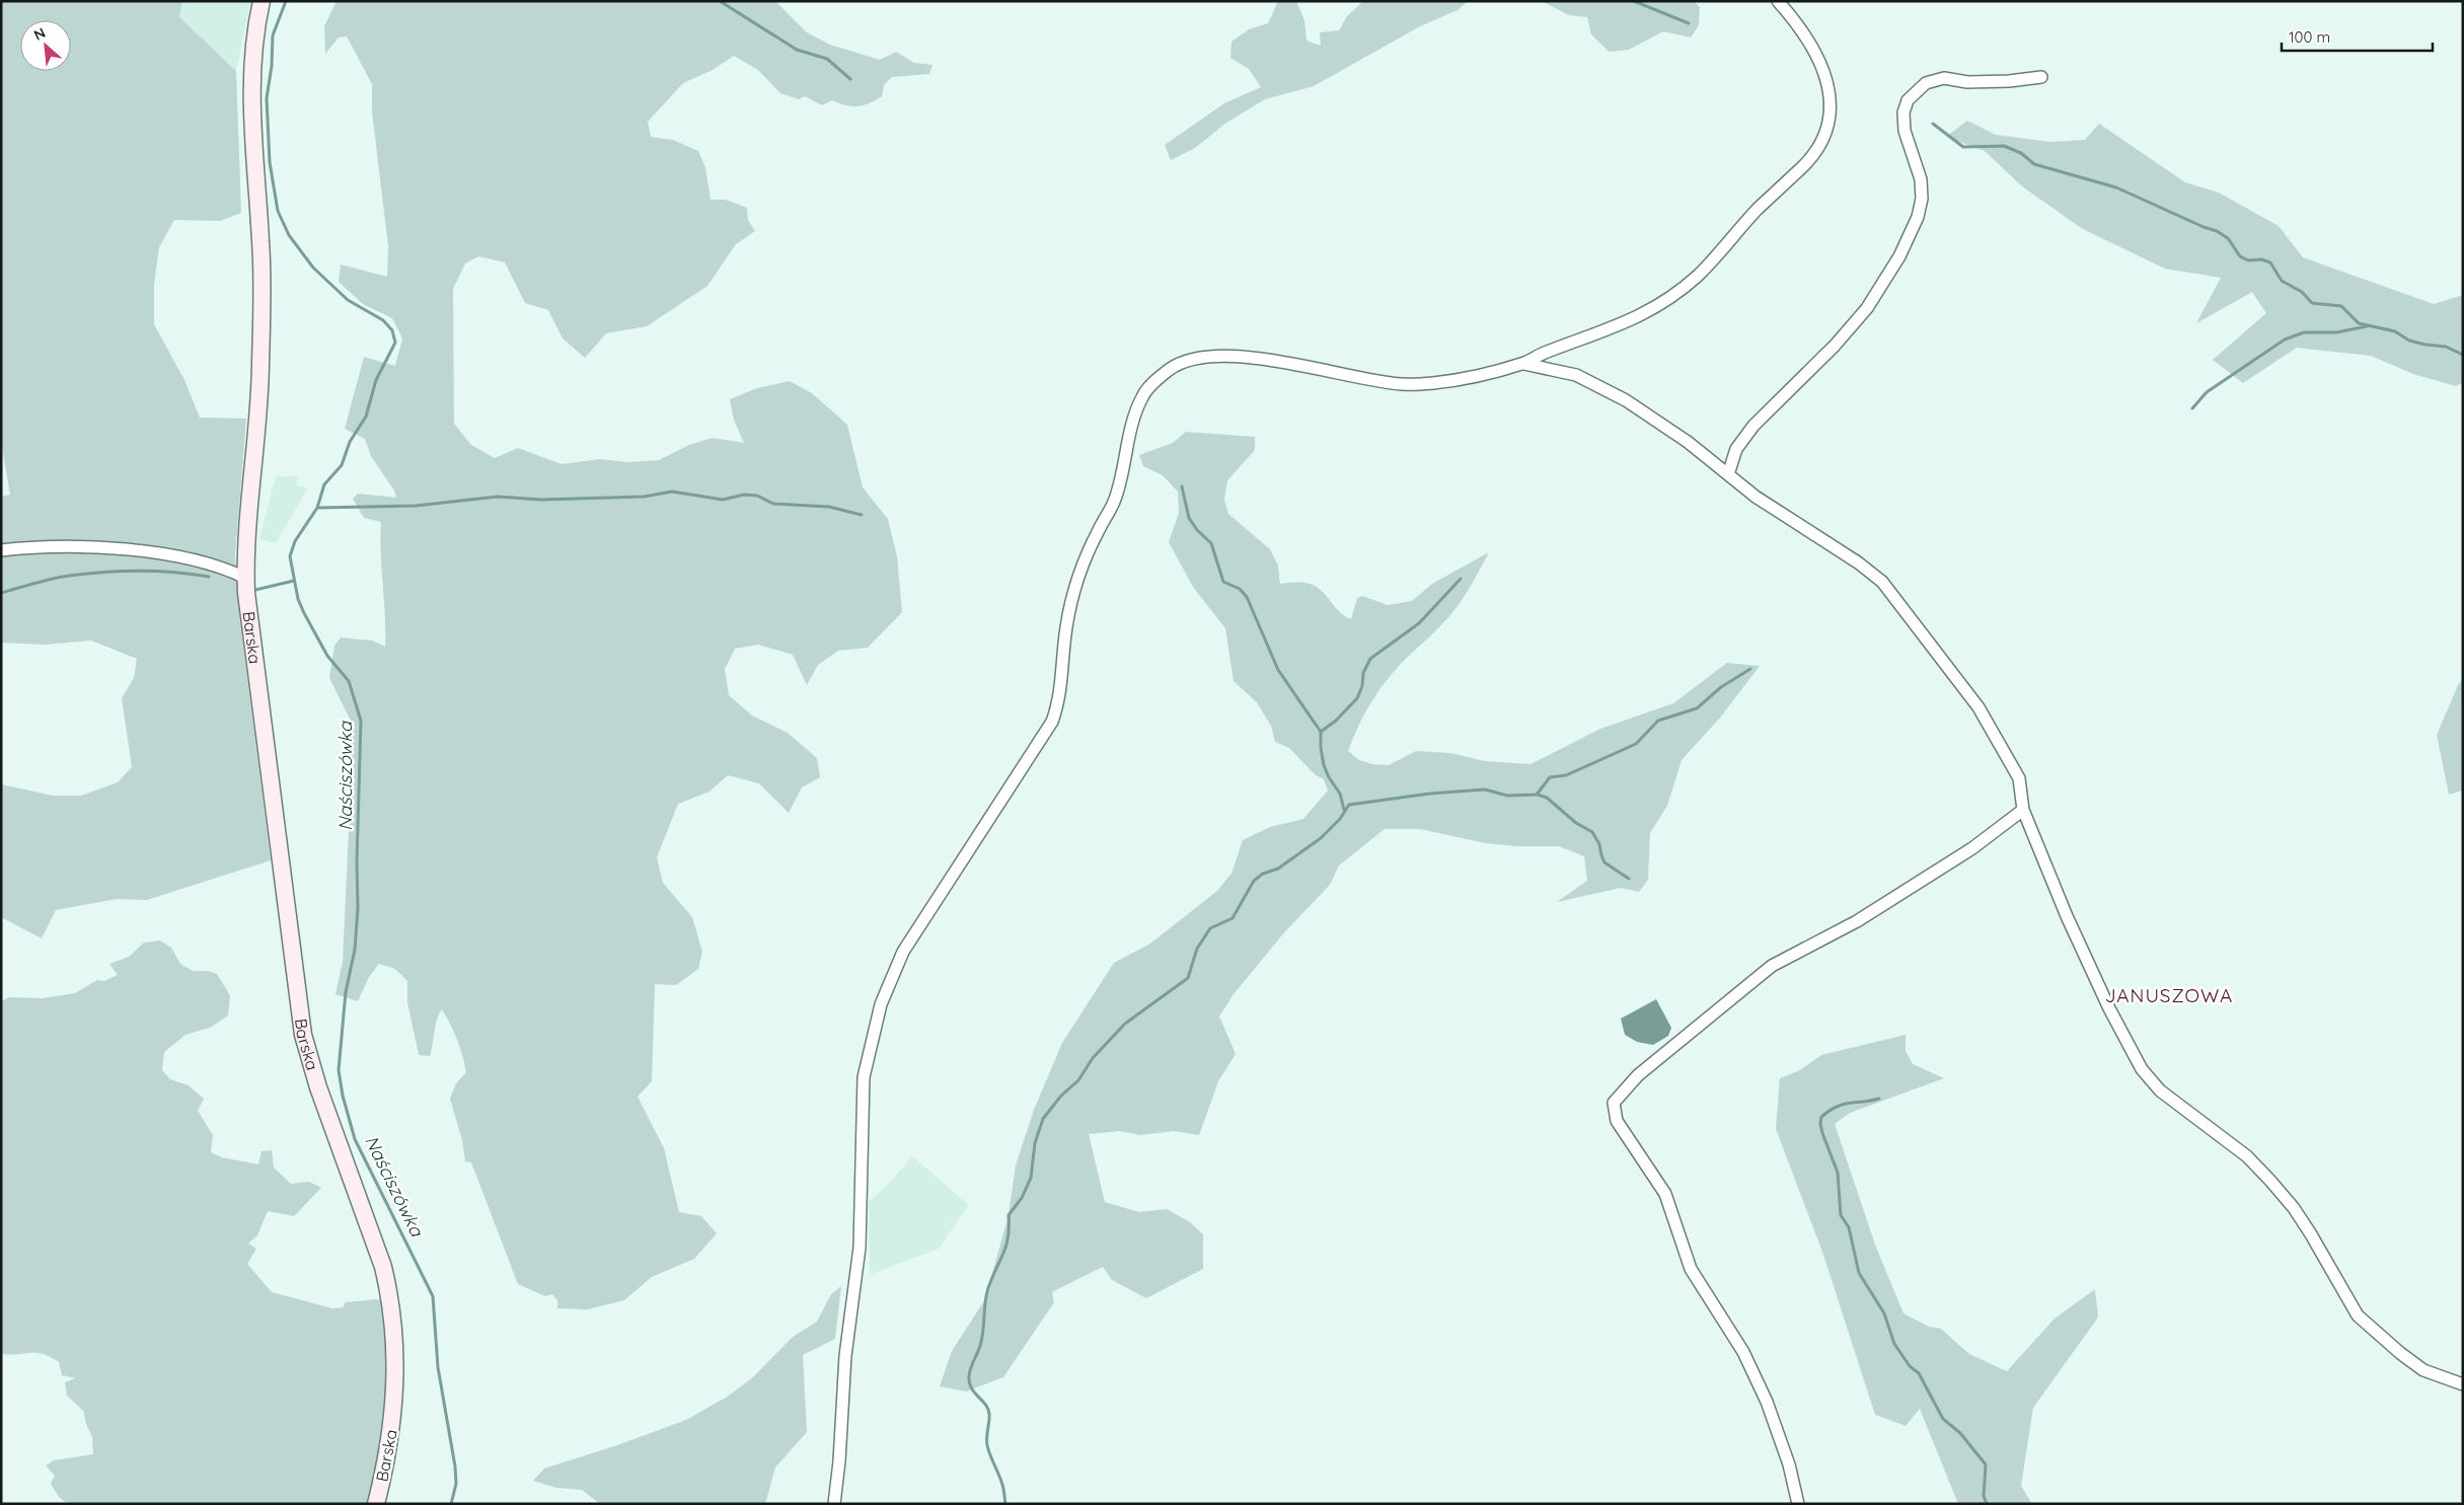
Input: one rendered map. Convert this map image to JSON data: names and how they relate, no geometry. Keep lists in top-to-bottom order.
{
  "streets": {
    "street": ["Barska"]
  },
  "districts": ["JANUSZOWA"],
  "water": ["Naściszówka"],
  "scale_bar": "100 m",
  "north": "top left"
}
